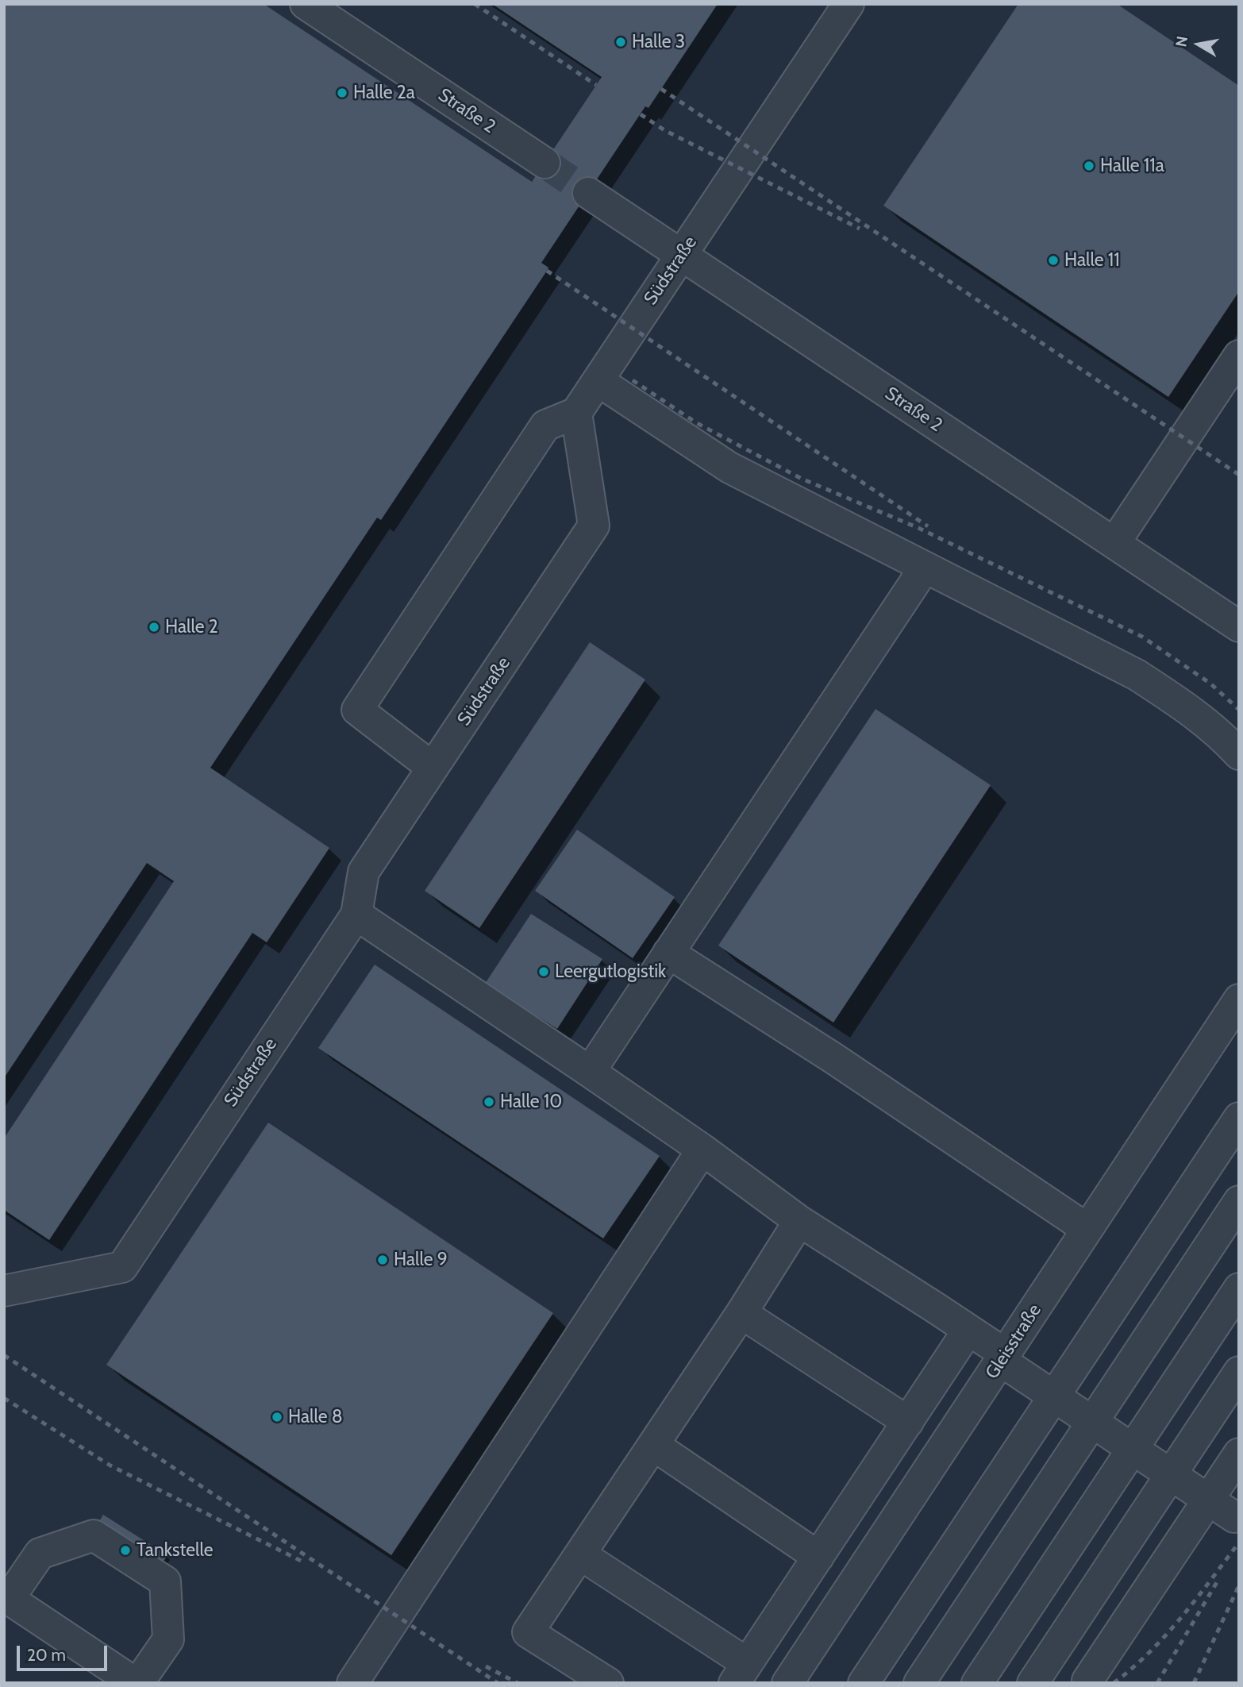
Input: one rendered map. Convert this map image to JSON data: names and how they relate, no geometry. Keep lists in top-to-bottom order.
{
  "streets": {
    "street": ["Straße 2", "Südstraße", "Gleisstraße"]
  },
  "crossings": [
    ["Straße 2", "Südstraße"]
  ],
  "places": [
    "Halle 3",
    "Halle 2a",
    "Halle 11a",
    "Halle 11",
    "Halle 2",
    "Leergutlogistik",
    "Halle 10",
    "Halle 9",
    "Halle 8",
    "Tankstelle"
  ],
  "scale_bar": "20 m",
  "north": "left"
}
